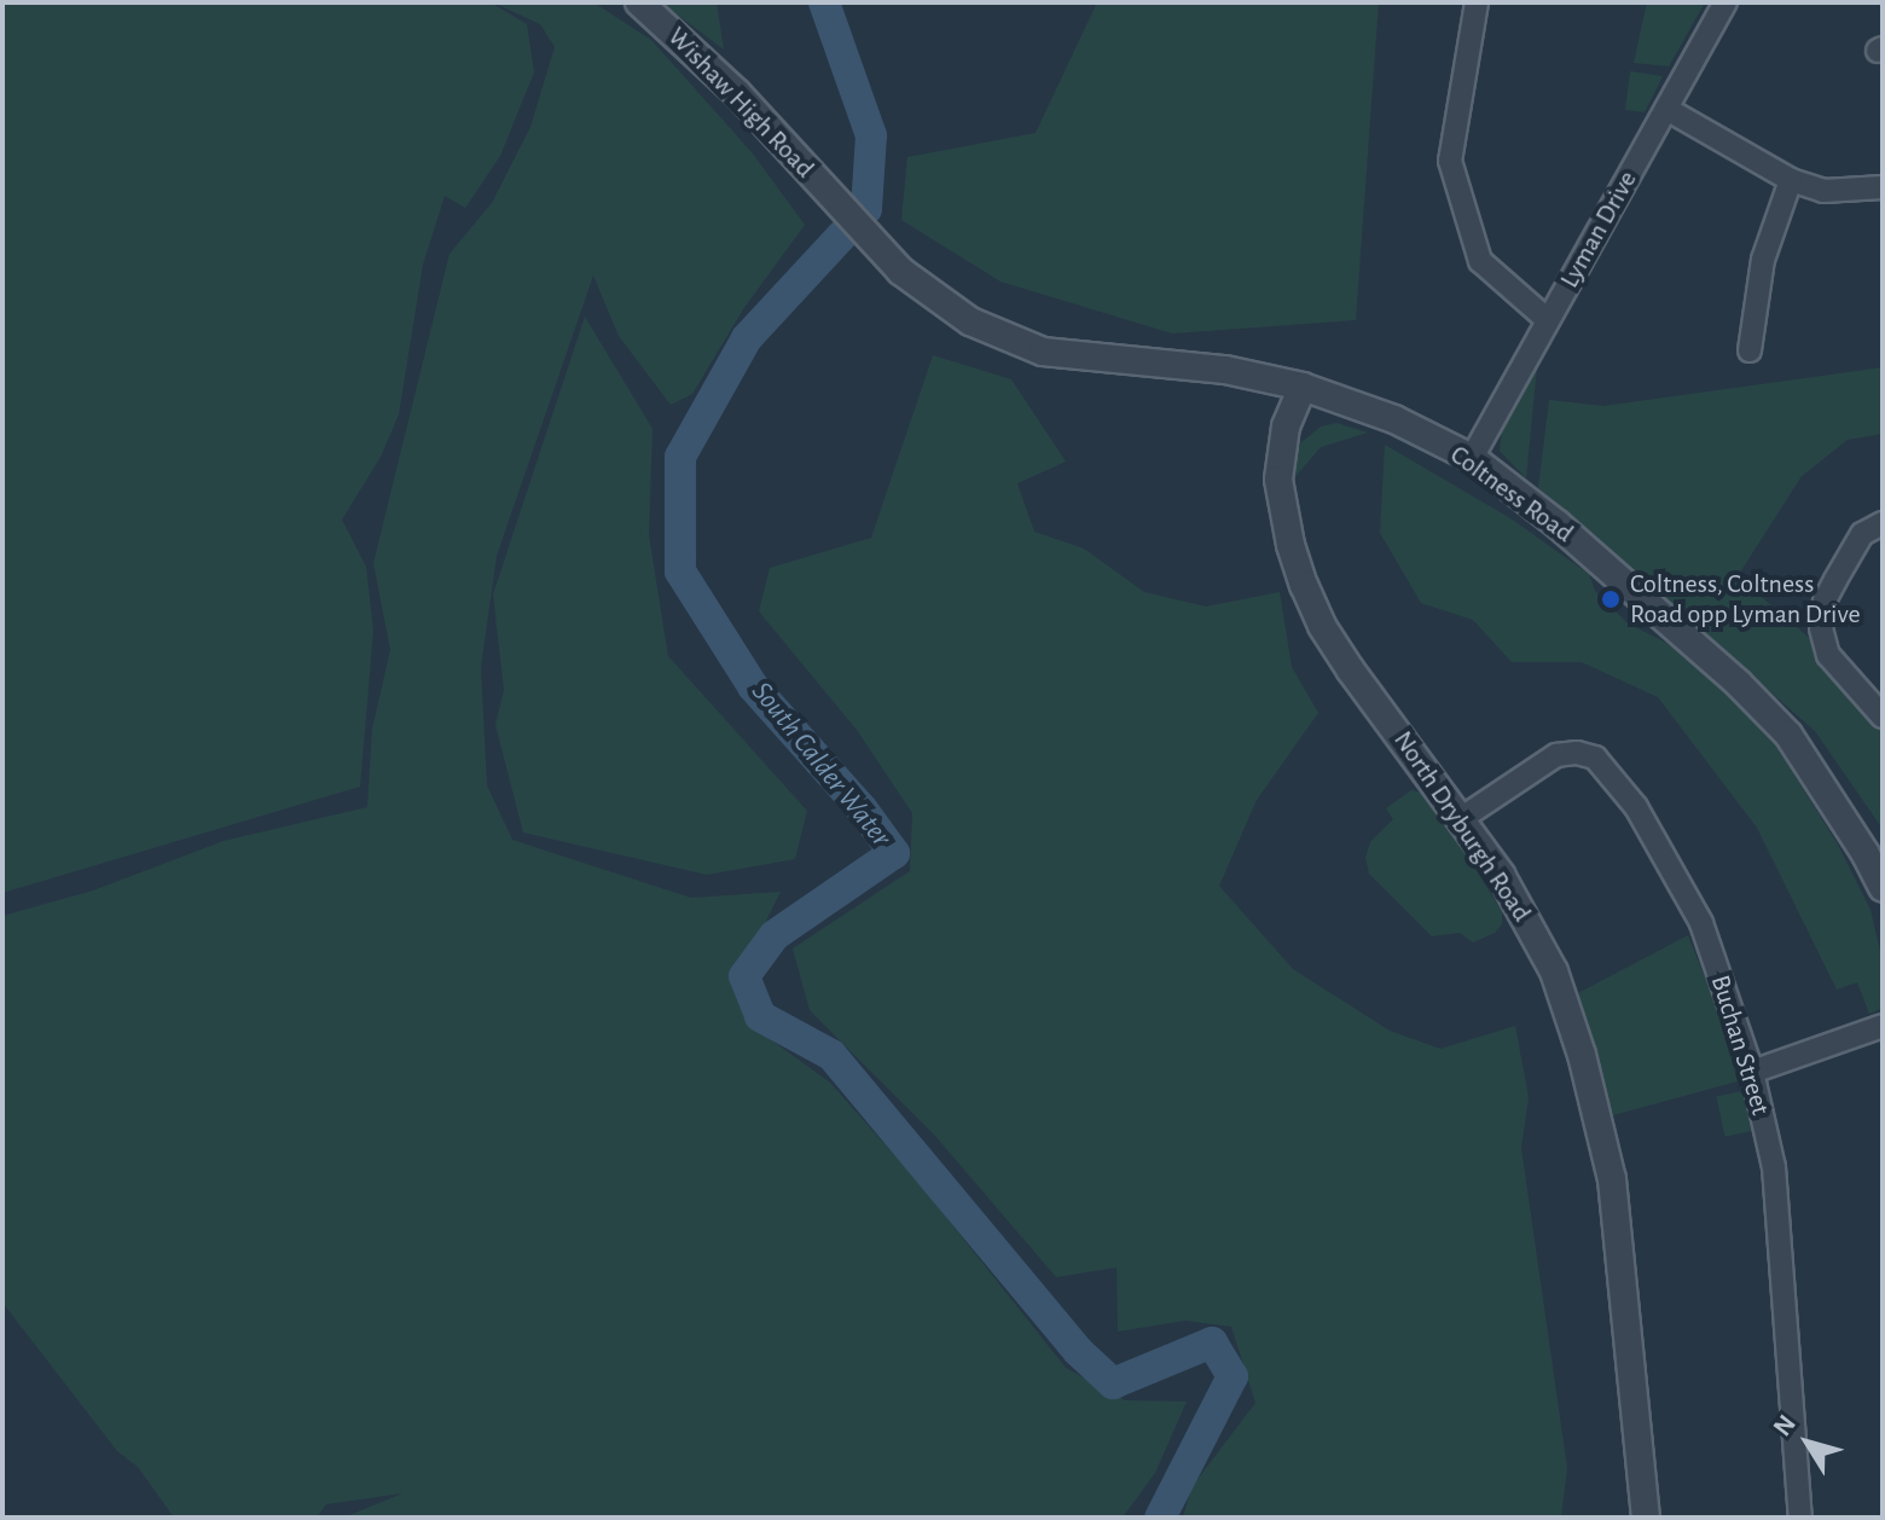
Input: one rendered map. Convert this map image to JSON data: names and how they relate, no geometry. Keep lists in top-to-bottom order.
{
  "streets": {
    "street": [
      "Wishaw High Road",
      "Lyman Drive",
      "Coltness Road",
      "North Dryburgh Road",
      "Buchan Street"
    ]
  },
  "crossings": [
    ["Wishaw High Road", "Coltness Road"],
    ["Lyman Drive", "Coltness Road"],
    ["Coltness Road", "North Dryburgh Road"],
    ["North Dryburgh Road", "Buchan Street"]
  ],
  "water": ["South Calder Water"],
  "places": ["Coltness, Coltness Road opp Lyman Drive"],
  "north": "top left"
}
